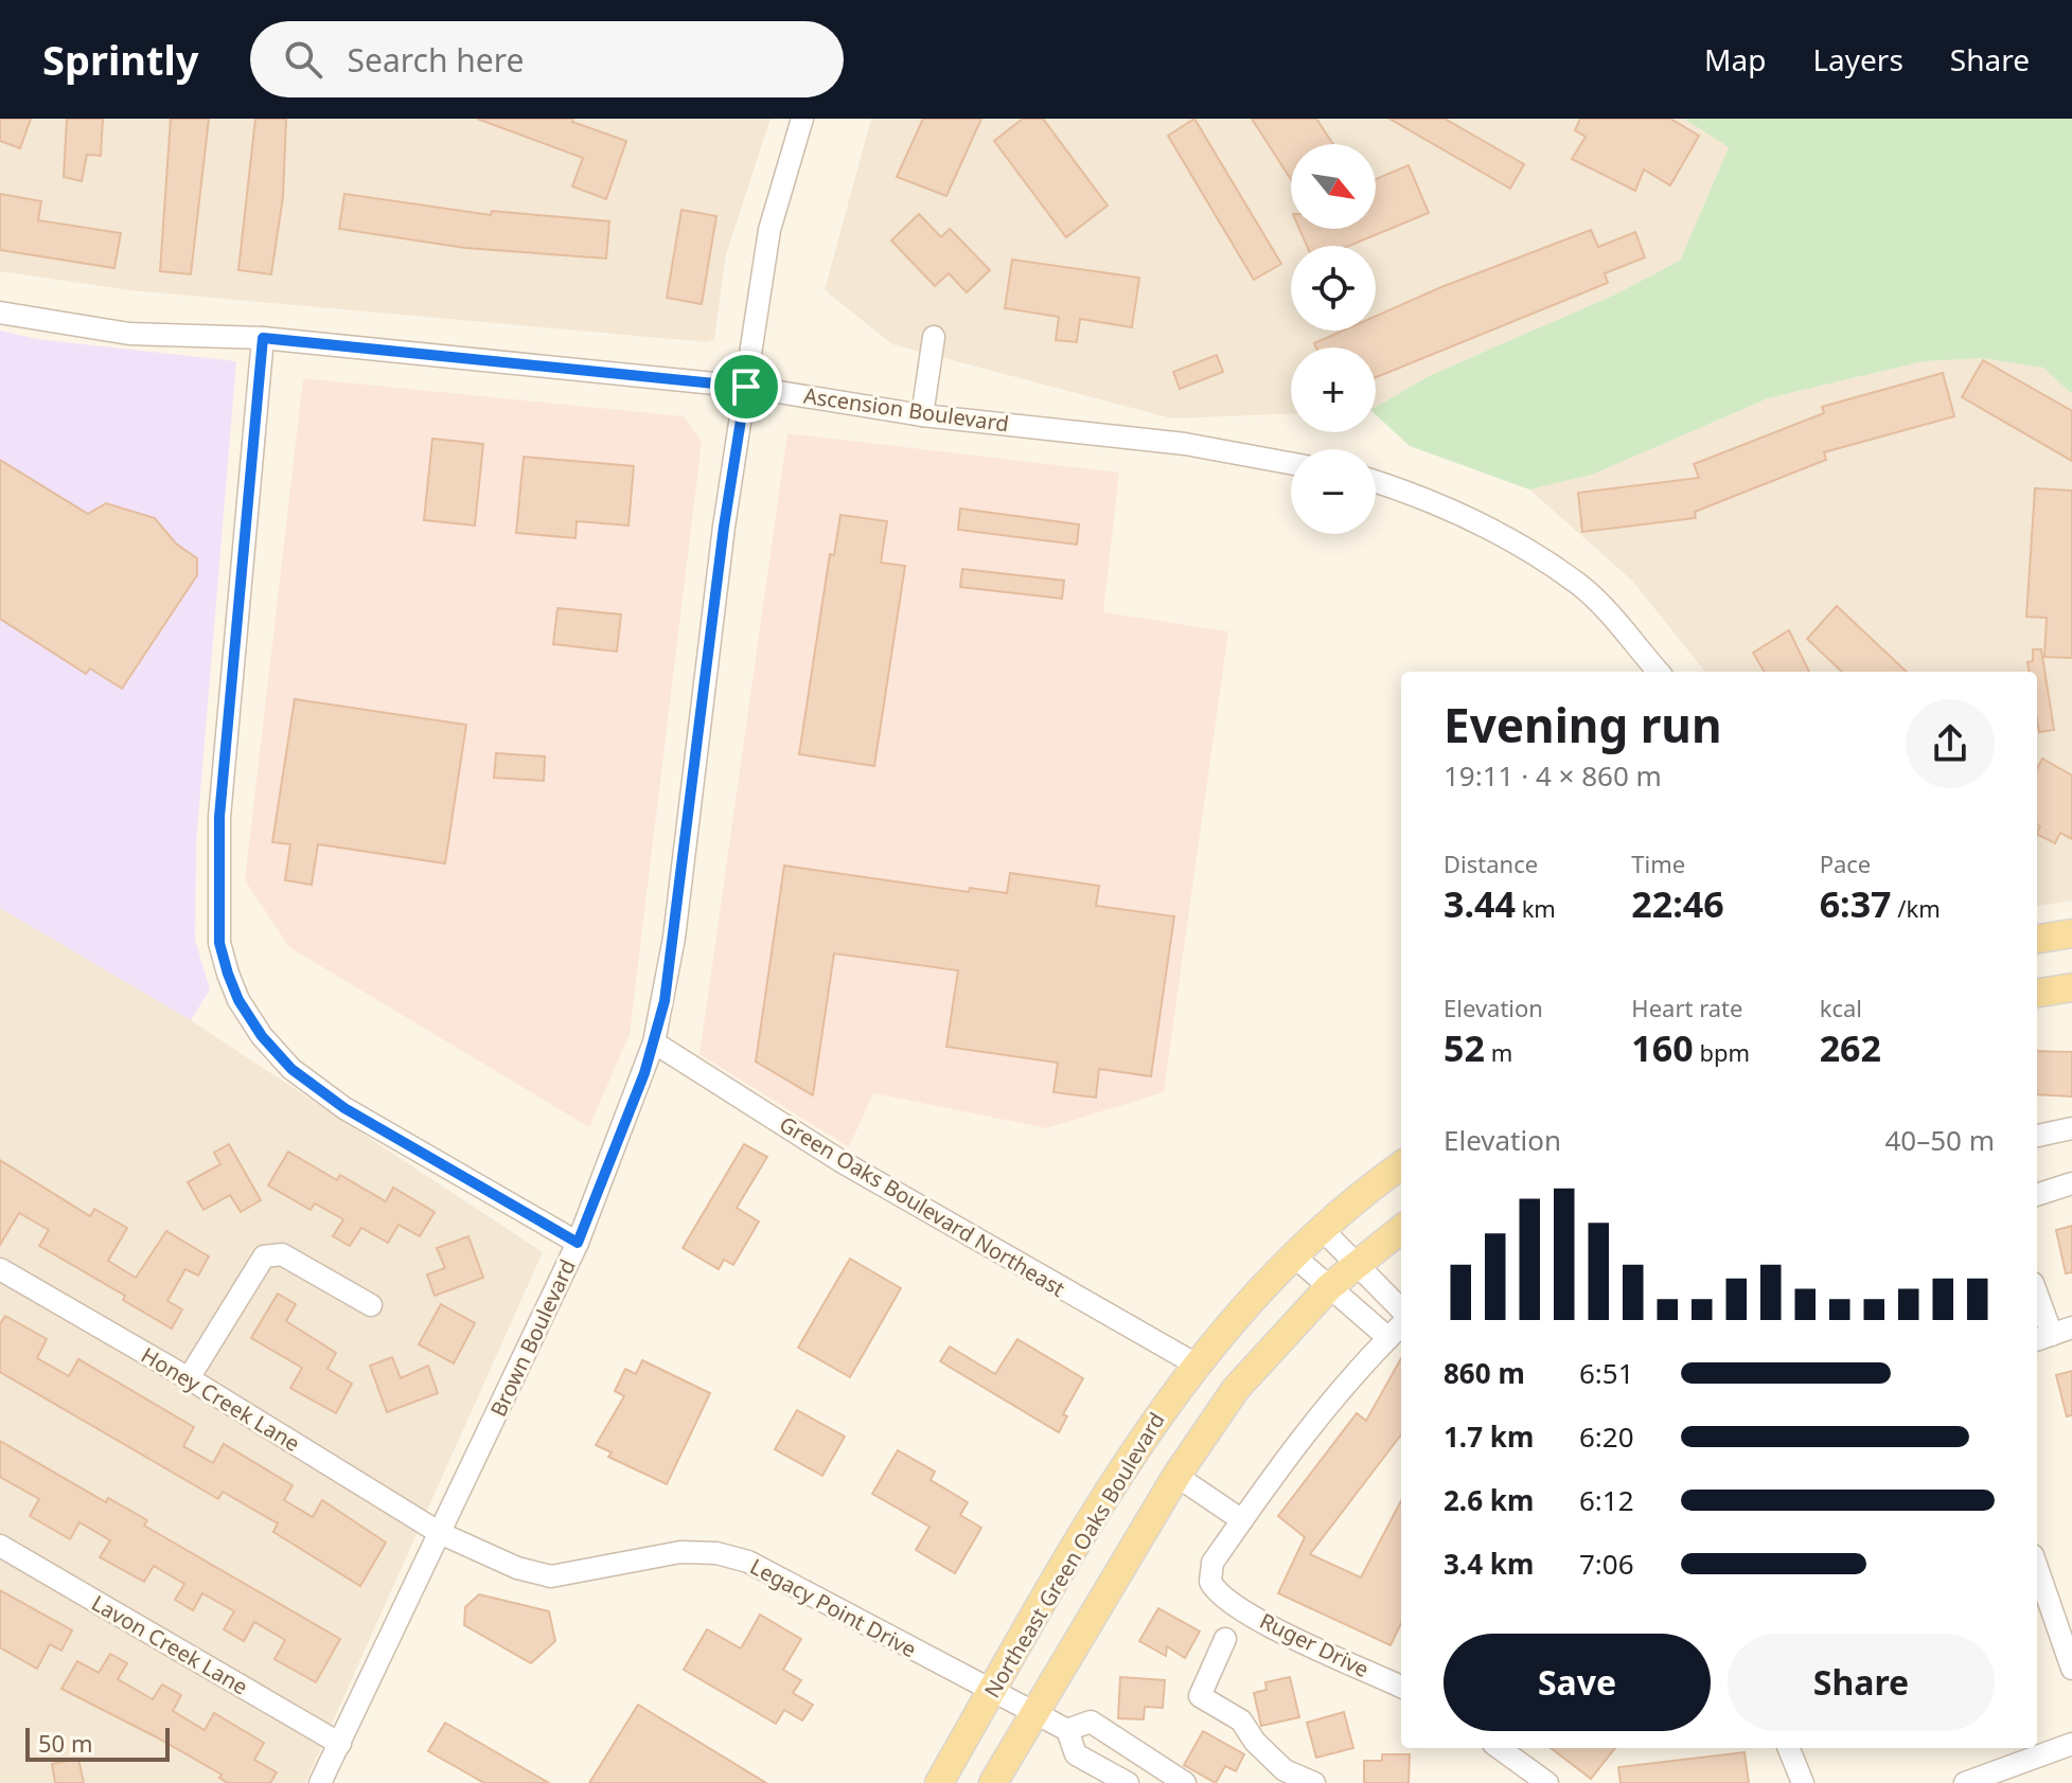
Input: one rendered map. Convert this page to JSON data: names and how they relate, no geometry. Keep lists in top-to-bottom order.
{
  "streets": {
    "main road": ["Northeast Green Oaks Boulevard"],
    "street": [
      "Ascension Boulevard",
      "Green Oaks Boulevard Northeast",
      "Brown Boulevard",
      "Honey Creek Lane",
      "Legacy Point Drive",
      "Lavon Creek Lane",
      "Ruger Drive"
    ]
  },
  "crossings": [
    ["Ascension Boulevard", "Brown Boulevard"],
    ["Green Oaks Boulevard Northeast", "Brown Boulevard"],
    ["Green Oaks Boulevard Northeast", "Northeast Green Oaks Boulevard"],
    ["Brown Boulevard", "Honey Creek Lane"],
    ["Brown Boulevard", "Legacy Point Drive"],
    ["Brown Boulevard", "Lavon Creek Lane"],
    ["Honey Creek Lane", "Legacy Point Drive"],
    ["Northeast Green Oaks Boulevard", "Legacy Point Drive"]
  ],
  "scale_bar": "50 m",
  "north": "bottom right",
  "page": {
    "header": "Sprintly",
    "search": "Search here",
    "nav": ["Map", "Layers", "Share"],
    "map_buttons": ["+", "−"],
    "heading": ["Evening run", "19:11 · 4 × 860 m"],
    "stats": [
      ["Distance", "3.44 km"],
      ["Time", "22:46"],
      ["Pace", "6:37 /km"],
      ["Elevation", "52 m"],
      ["Heart rate", "160 bpm"],
      ["kcal", "262"]
    ],
    "chart": ["Elevation", "40–50 m"],
    "list": [
      {
        "name": "860 m",
        "note": "6:51"
      },
      {
        "name": "1.7 km",
        "note": "6:20"
      },
      {
        "name": "2.6 km",
        "note": "6:12"
      },
      {
        "name": "3.4 km",
        "note": "7:06"
      }
    ],
    "buttons": ["Save", "Share"],
    "scale": "50 m"
  }
}
